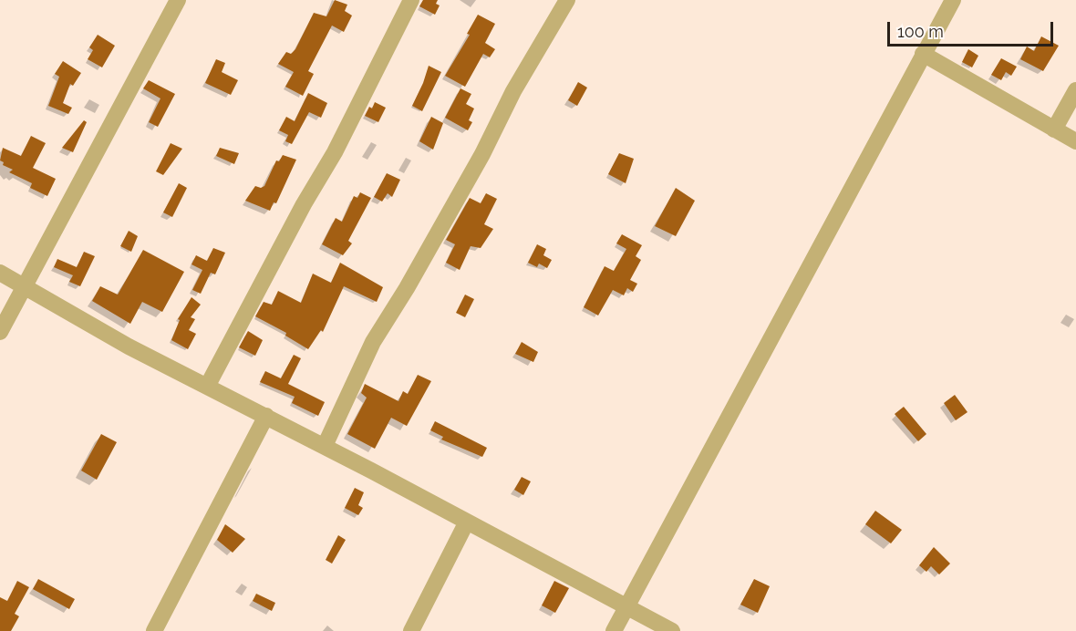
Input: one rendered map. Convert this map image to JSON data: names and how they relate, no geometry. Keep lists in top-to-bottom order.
{
  "scale_bar": "100 m"
}
